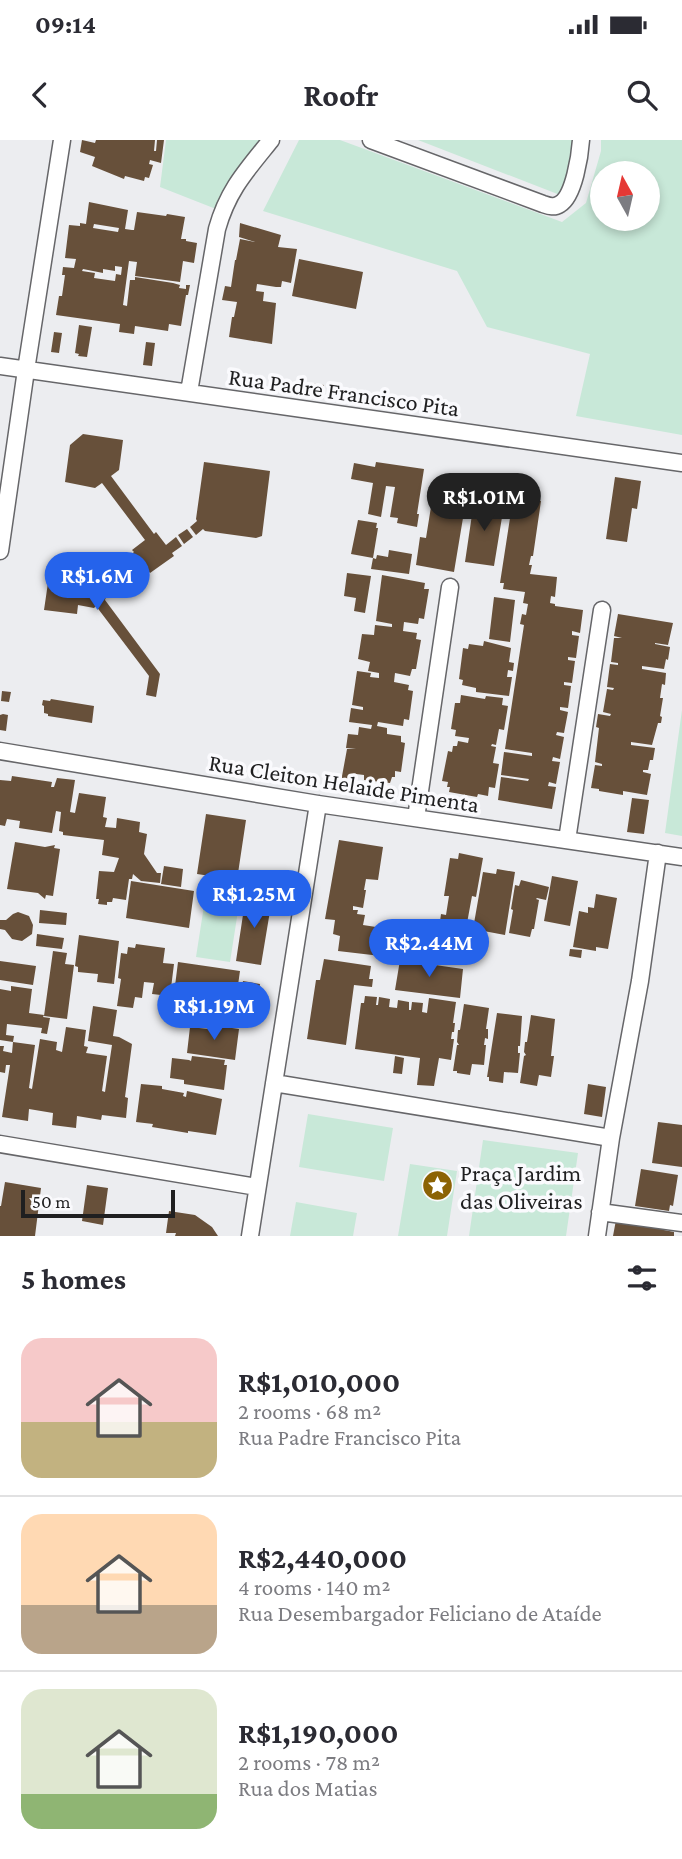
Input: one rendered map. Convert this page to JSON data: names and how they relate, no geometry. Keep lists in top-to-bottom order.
{
  "streets": {
    "street": ["Rua Padre Francisco Pita", "Rua Cleiton Helaide Pimenta"]
  },
  "places": {
    "place": ["Praça Jardim das Oliveiras"]
  },
  "scale_bar": "50 m",
  "north": "top",
  "page": {
    "status": "09:14",
    "header": "Roofr",
    "price": [
      "R$1.01M",
      "R$1.6M",
      "R$1.25M",
      "R$2.44M",
      "R$1.19M"
    ],
    "scale": "50 m",
    "heading": "5 homes",
    "list": [
      {
        "name": "R$1,010,000",
        "note": "2 rooms · 68 m² · Rua Padre Francisco Pita"
      },
      {
        "name": "R$2,440,000",
        "note": "4 rooms · 140 m² · Rua Desembargador Feliciano de Ataíde"
      },
      {
        "name": "R$1,190,000",
        "note": "2 rooms · 78 m² · Rua dos Matias"
      }
    ]
  }
}
